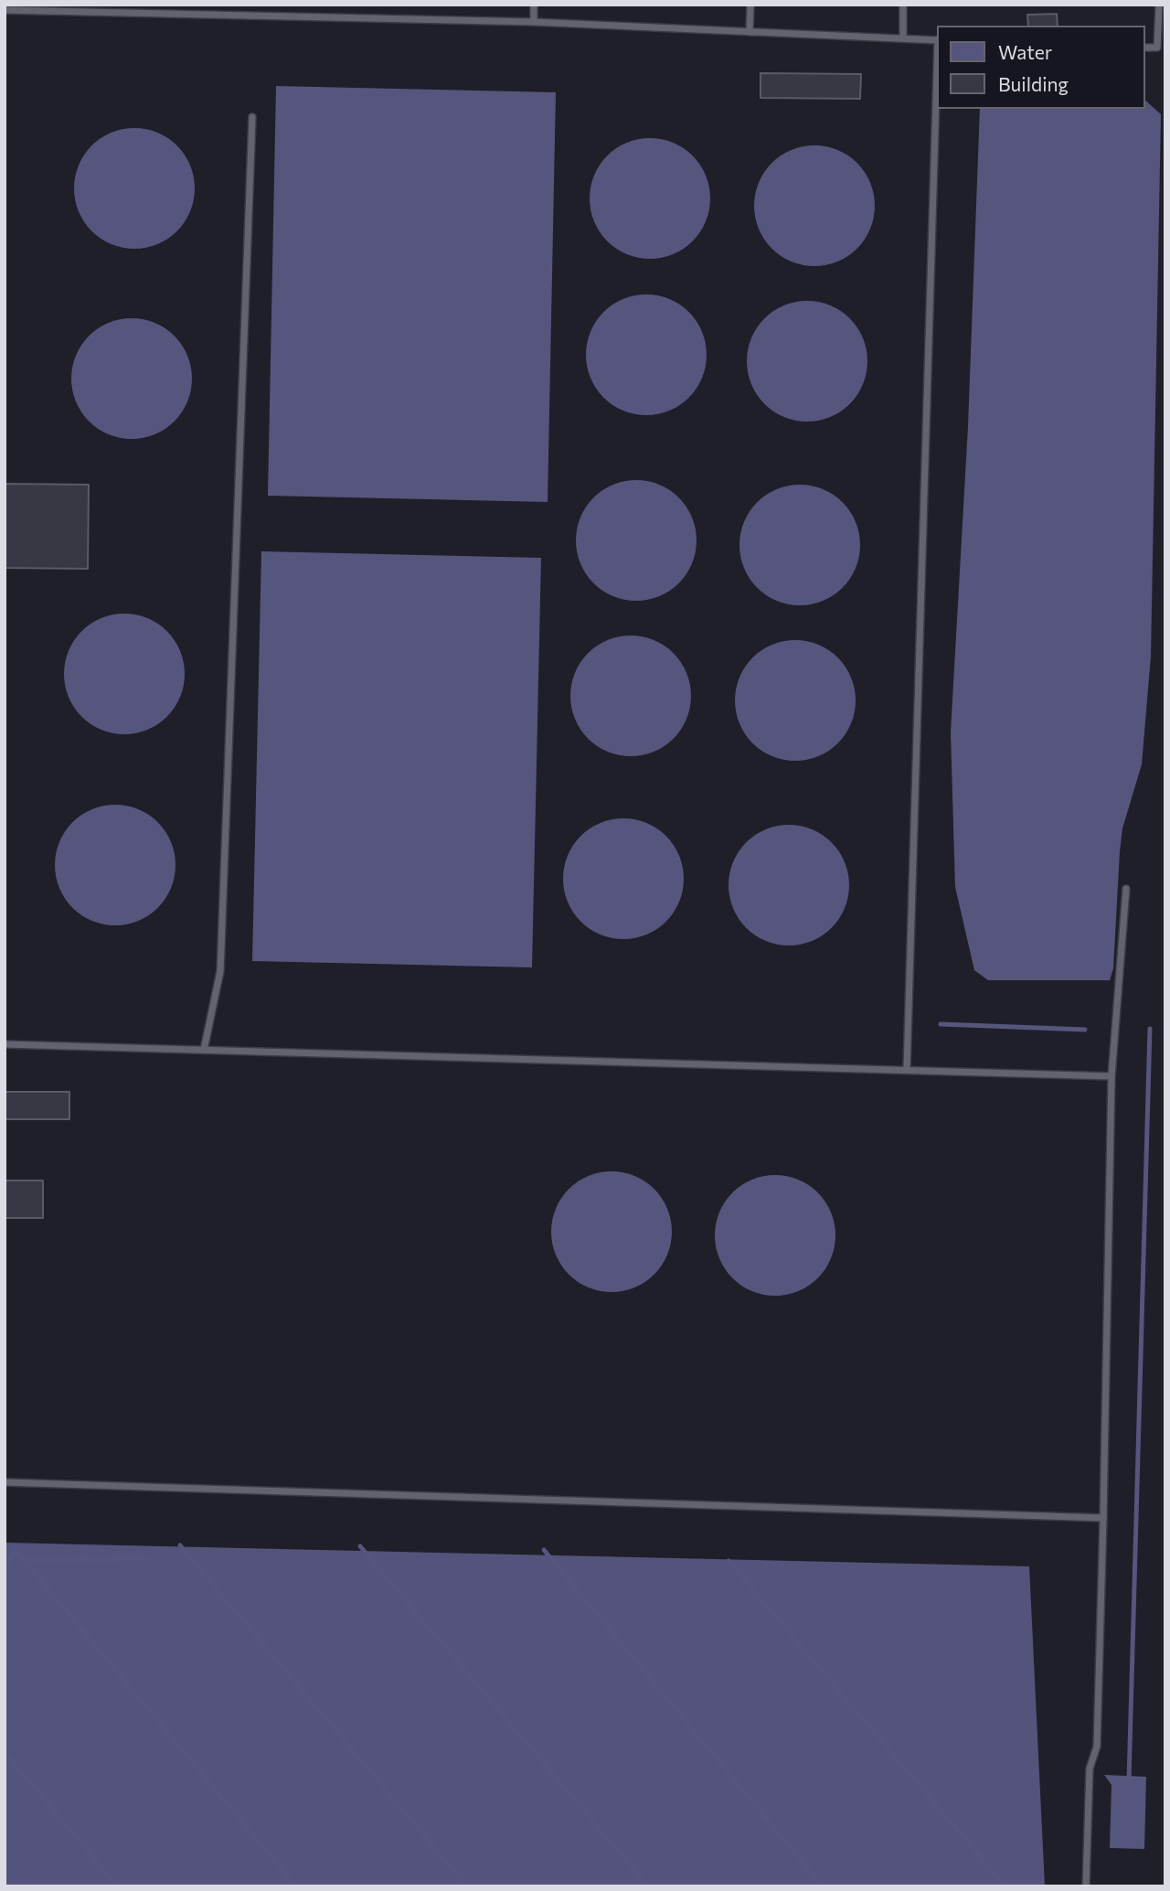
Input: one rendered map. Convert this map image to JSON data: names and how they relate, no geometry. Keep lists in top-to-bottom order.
{
  "legend": ["Water", "Building"]
}
